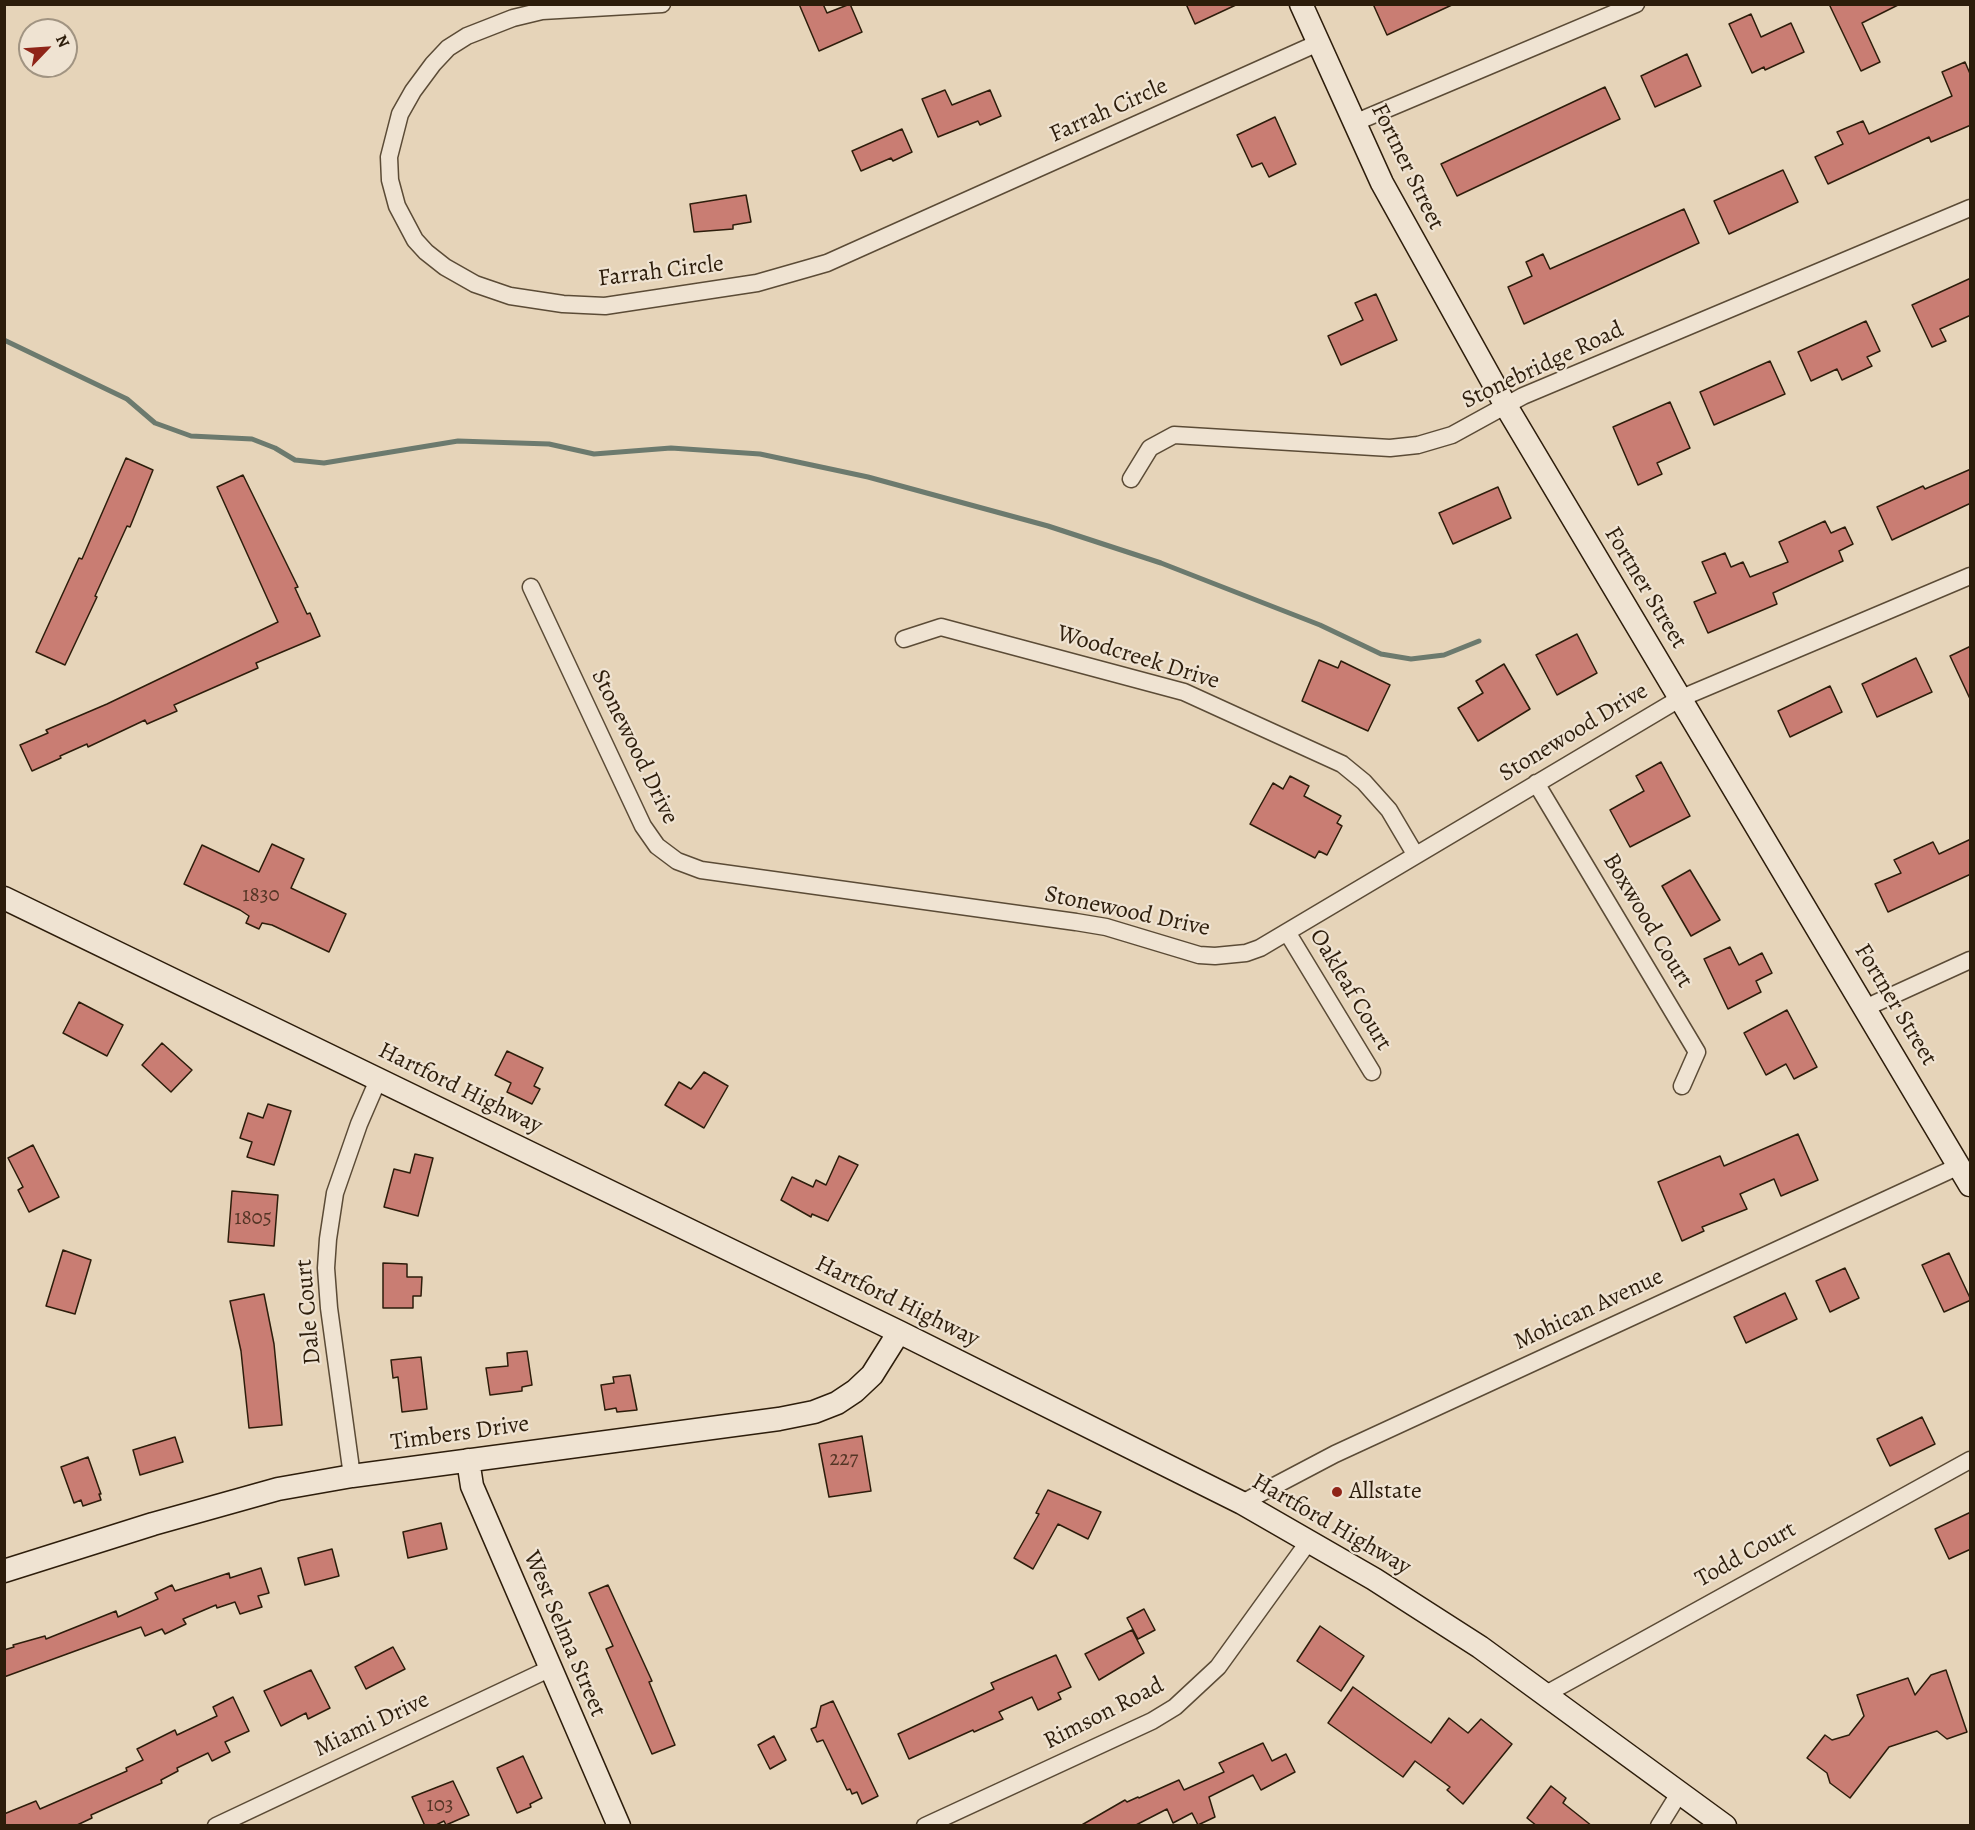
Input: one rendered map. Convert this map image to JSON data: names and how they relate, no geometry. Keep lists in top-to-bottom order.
{
  "streets": {
    "street": [
      "Farrah Circle",
      "Fortner Street",
      "Stonebridge Road",
      "Woodcreek Drive",
      "Stonewood Drive",
      "Boxwood Court",
      "Oakleaf Court",
      "Hartford Highway",
      "Mohican Avenue",
      "Dale Court",
      "Timbers Drive",
      "Todd Court",
      "West Selma Street",
      "Rimson Road",
      "Miami Drive"
    ]
  },
  "crossings": [
    ["Farrah Circle", "Fortner Street"],
    ["Fortner Street", "Stonebridge Road"],
    ["Fortner Street", "Stonewood Drive"],
    ["Fortner Street", "Mohican Avenue"],
    ["Woodcreek Drive", "Stonewood Drive"],
    ["Stonewood Drive", "Boxwood Court"],
    ["Stonewood Drive", "Oakleaf Court"],
    ["Hartford Highway", "Mohican Avenue"],
    ["Hartford Highway", "Dale Court"],
    ["Hartford Highway", "Timbers Drive"],
    ["Hartford Highway", "Todd Court"],
    ["Hartford Highway", "Rimson Road"],
    ["Dale Court", "Timbers Drive"],
    ["Timbers Drive", "West Selma Street"],
    ["West Selma Street", "Miami Drive"]
  ],
  "places": ["Allstate"],
  "house_numbers": [
    "1830",
    "1805",
    "227",
    "103"
  ],
  "north": "top right"
}
